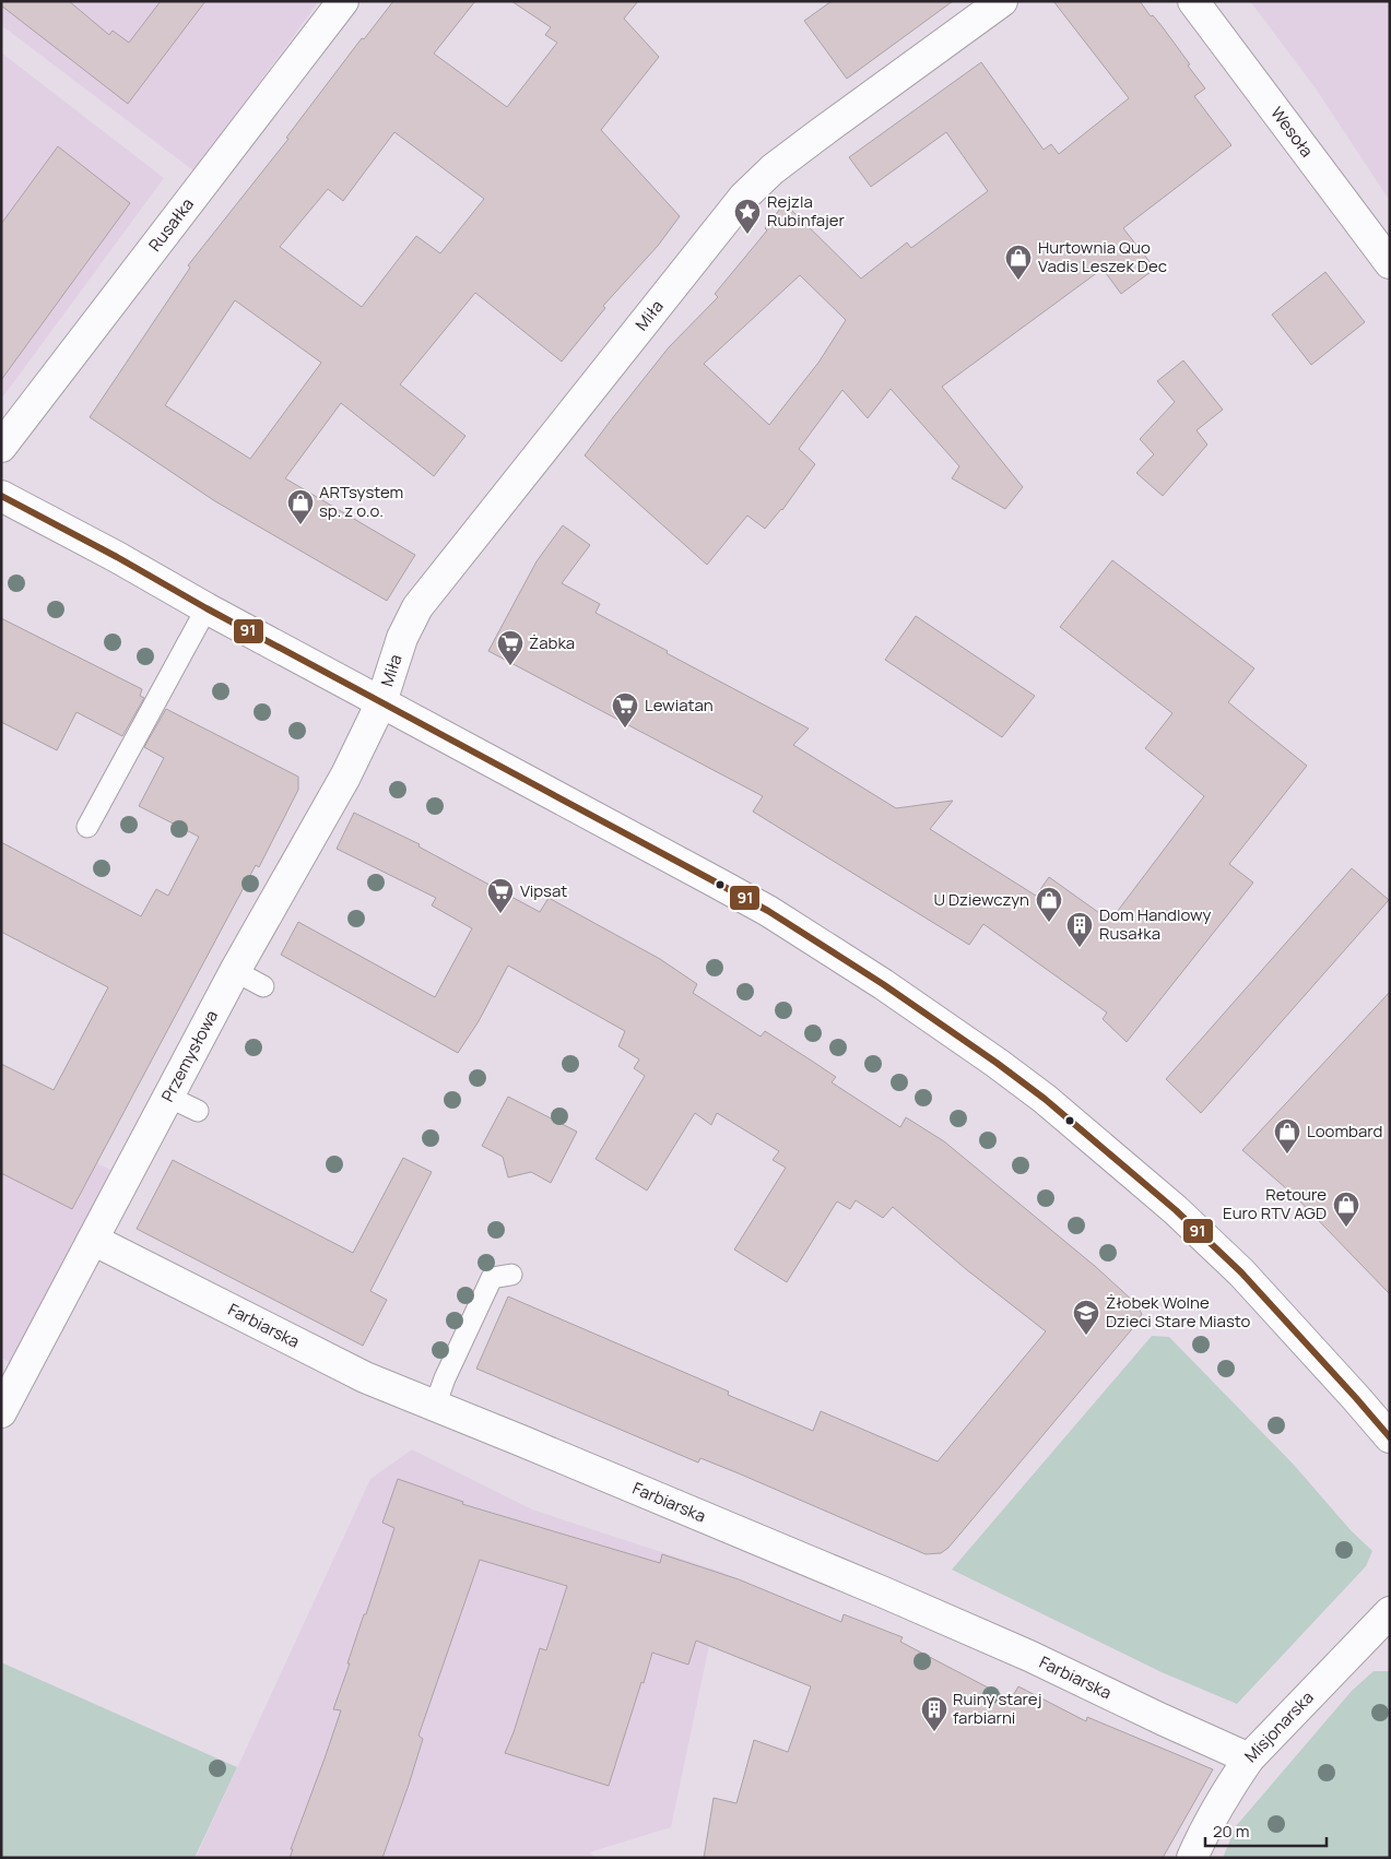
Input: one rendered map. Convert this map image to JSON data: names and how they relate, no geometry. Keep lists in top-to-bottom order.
{
  "streets": {
    "street": [
      "Wesoła",
      "Rusałka",
      "Miła",
      "Przemysłowa",
      "Farbiarska",
      "Misjonarska"
    ]
  },
  "crossings": [
    ["Miła", "Przemysłowa"],
    ["Przemysłowa", "Farbiarska"],
    ["Farbiarska", "Misjonarska"]
  ],
  "places": {
    "place": ["Rejzla Rubinfajer"],
    "shop": [
      "Hurtownia Quo Vadis Leszek Dec",
      "ARTsystem sp. z o.o.",
      "U Dziewczyn",
      "Loombard",
      "Retoure Euro RTV AGD"
    ],
    "supermarket": ["Żabka", "Lewiatan", "Vipsat"],
    "building": ["Dom Handlowy Rusałka", "Ruiny starej farbiarni"],
    "school or university": ["Żłobek Wolne Dzieci Stare Miasto"]
  },
  "lines": ["transit line 91"],
  "scale_bar": "20 m"
}
